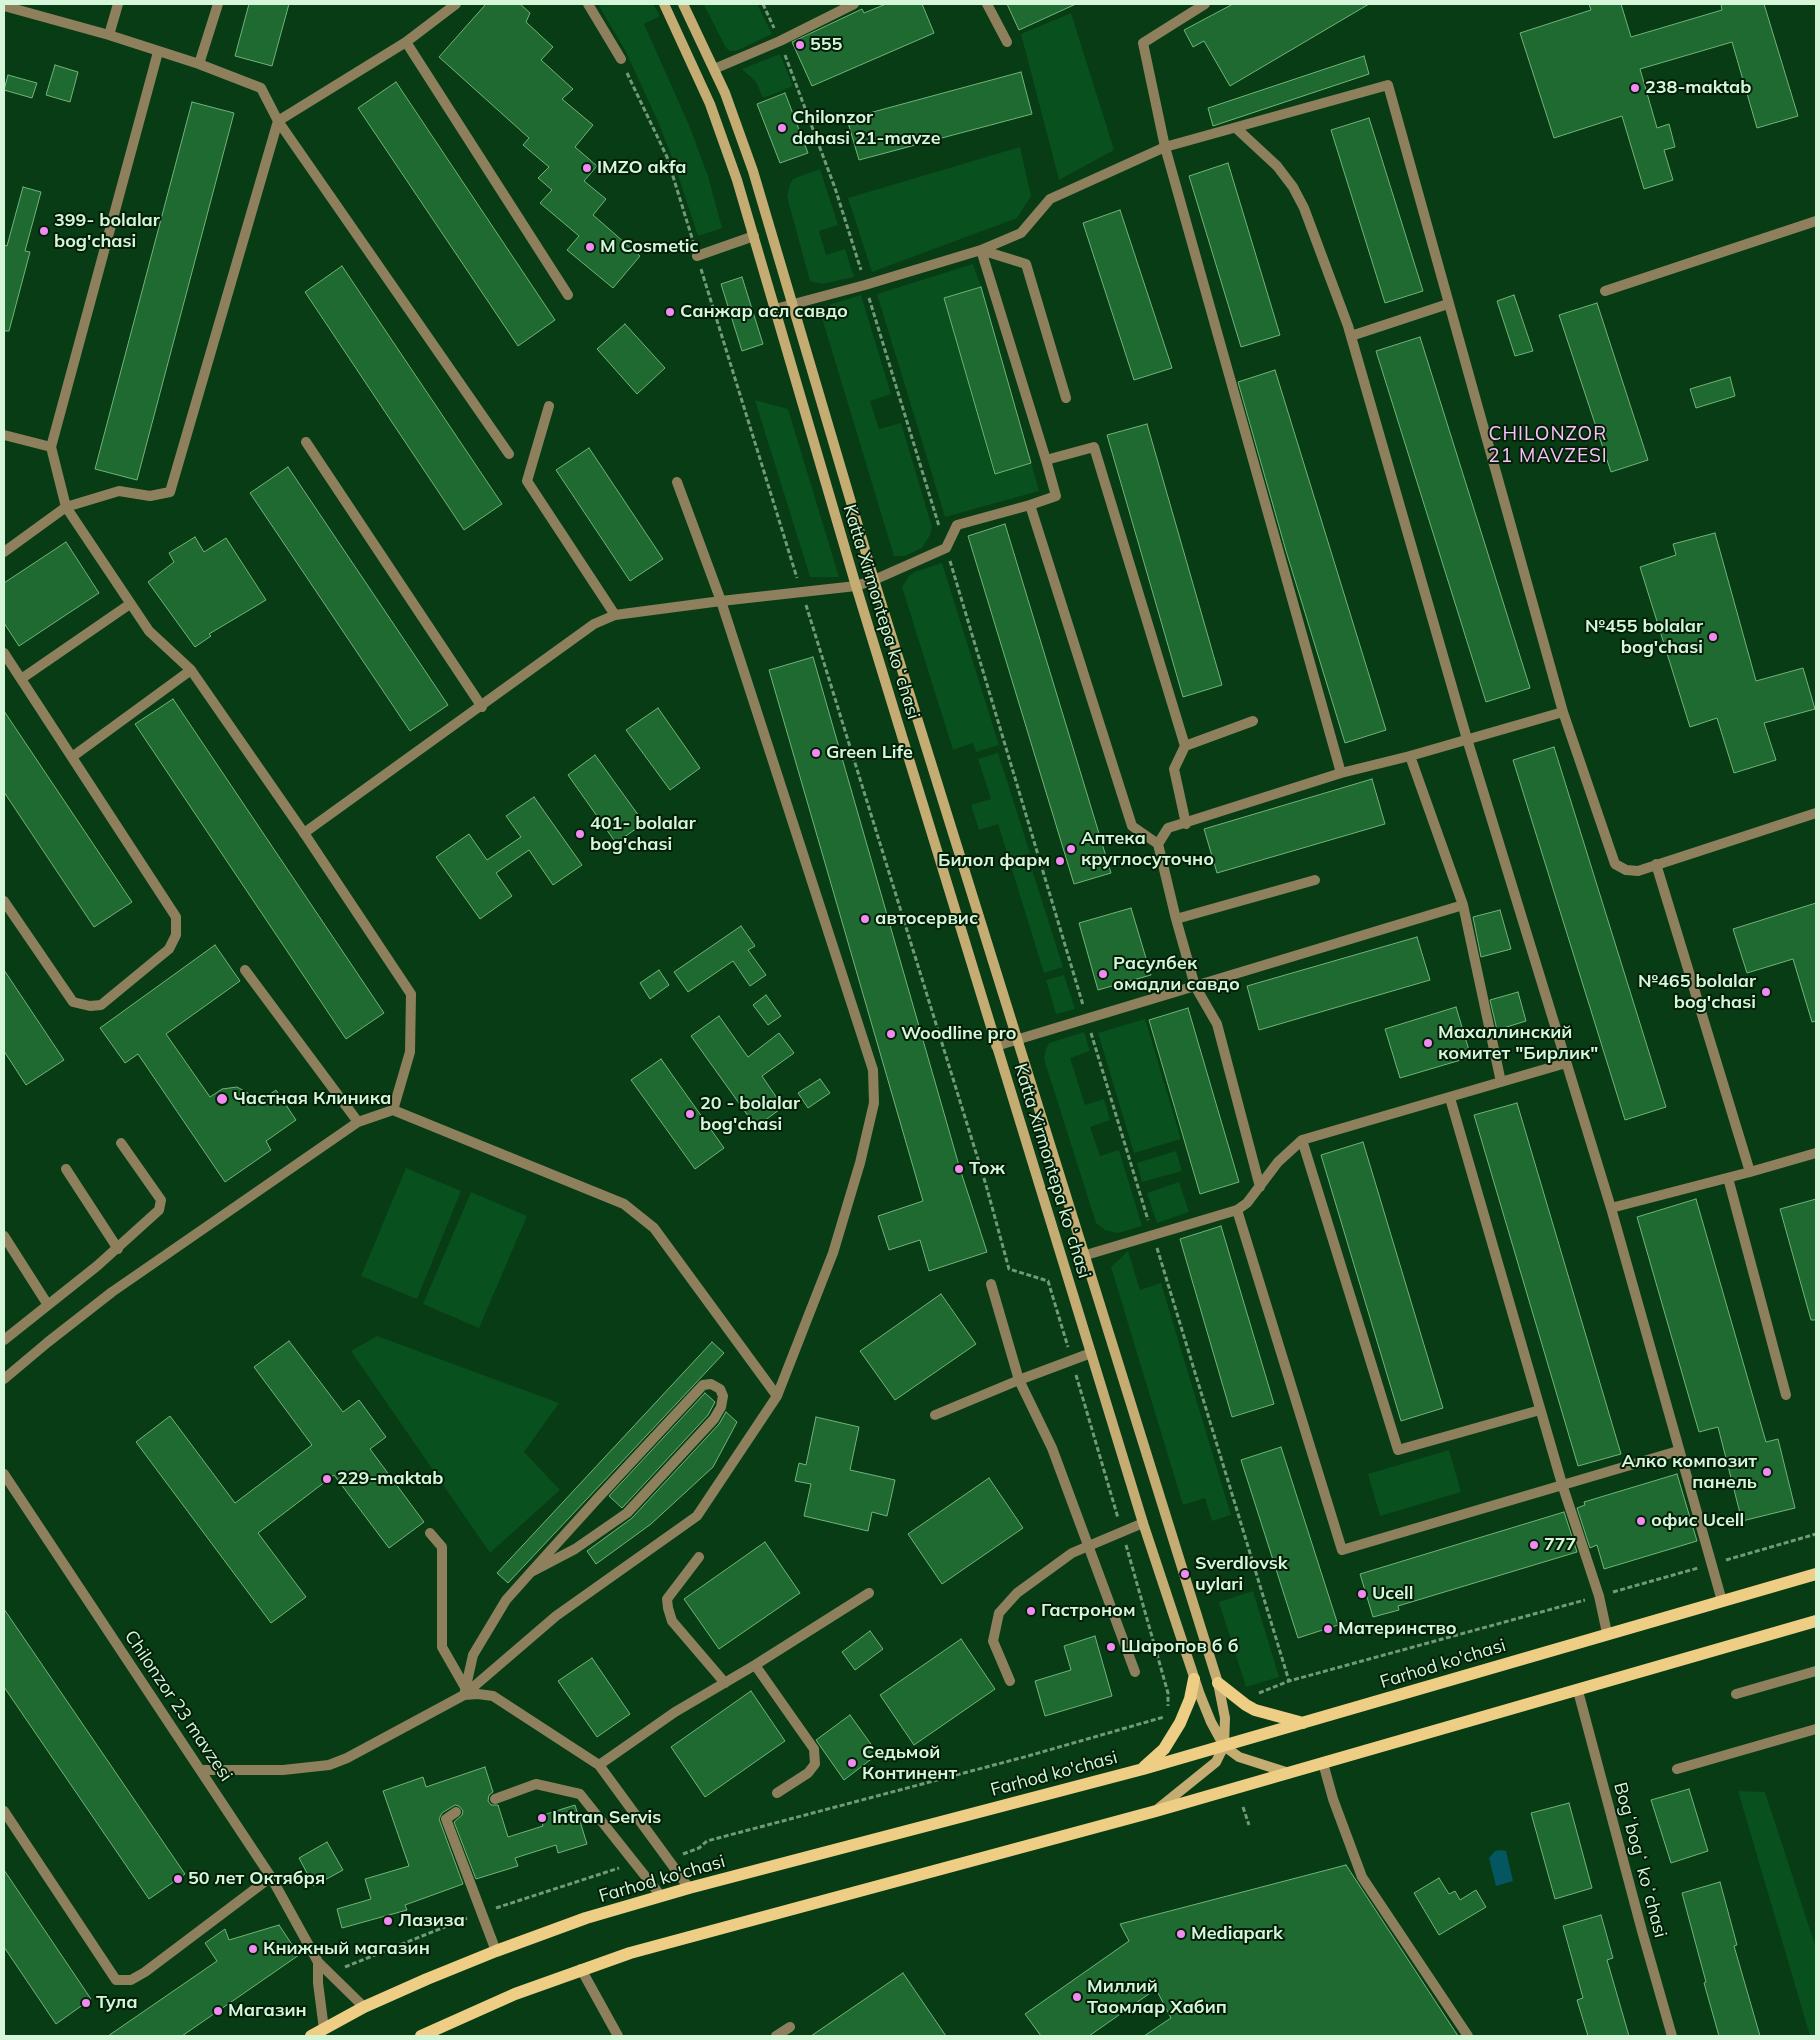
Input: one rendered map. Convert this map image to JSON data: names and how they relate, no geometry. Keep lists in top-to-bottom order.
{
  "streets": {
    "main road": ["Katta Xirmontepa koʻchasi", "Farhod ko'chasi"],
    "street": ["Chilonzor 23 mavzesi", "Bogʻbogʻ koʻchasi"]
  },
  "crossings": [
    ["Katta Xirmontepa koʻchasi", "Farhod ko'chasi"],
    ["Farhod ko'chasi", "Chilonzor 23 mavzesi"]
  ],
  "districts": ["CHILONZOR 21 MAVZESI"],
  "places": [
    "555",
    "238-maktab",
    "Chilonzor dahasi 21-mavze",
    "IMZO akfa",
    "399- bolalar bog'chasi",
    "M Cosmetic",
    "Санжар асл савдо",
    "№455 bolalar bog'chasi",
    "Green Life",
    "401- bolalar bog'chasi",
    "Аптека круглосуточно",
    "Билол фарм",
    "автосервис",
    "Расулбек омадли савдо",
    "№465 bolalar bog'chasi",
    "Woodline pro",
    "Махаллинский комитет \"Бирлик\"",
    "Частная Клиника",
    "20 - bolalar bog'chasi",
    "Тож",
    "Алко композит панель",
    "229-maktab",
    "офис Ucell",
    "777",
    "Sverdlovsk uylari",
    "Ucell",
    "Гастроном",
    "Материнство",
    "Шаропов б б",
    "Седьмой Континент",
    "Intran Servis",
    "50 лет Октября",
    "Лазиза",
    "Mediapark",
    "Книжный магазин",
    "Миллий Таомлар Хабип",
    "Тула",
    "Магазин"
  ]
}
